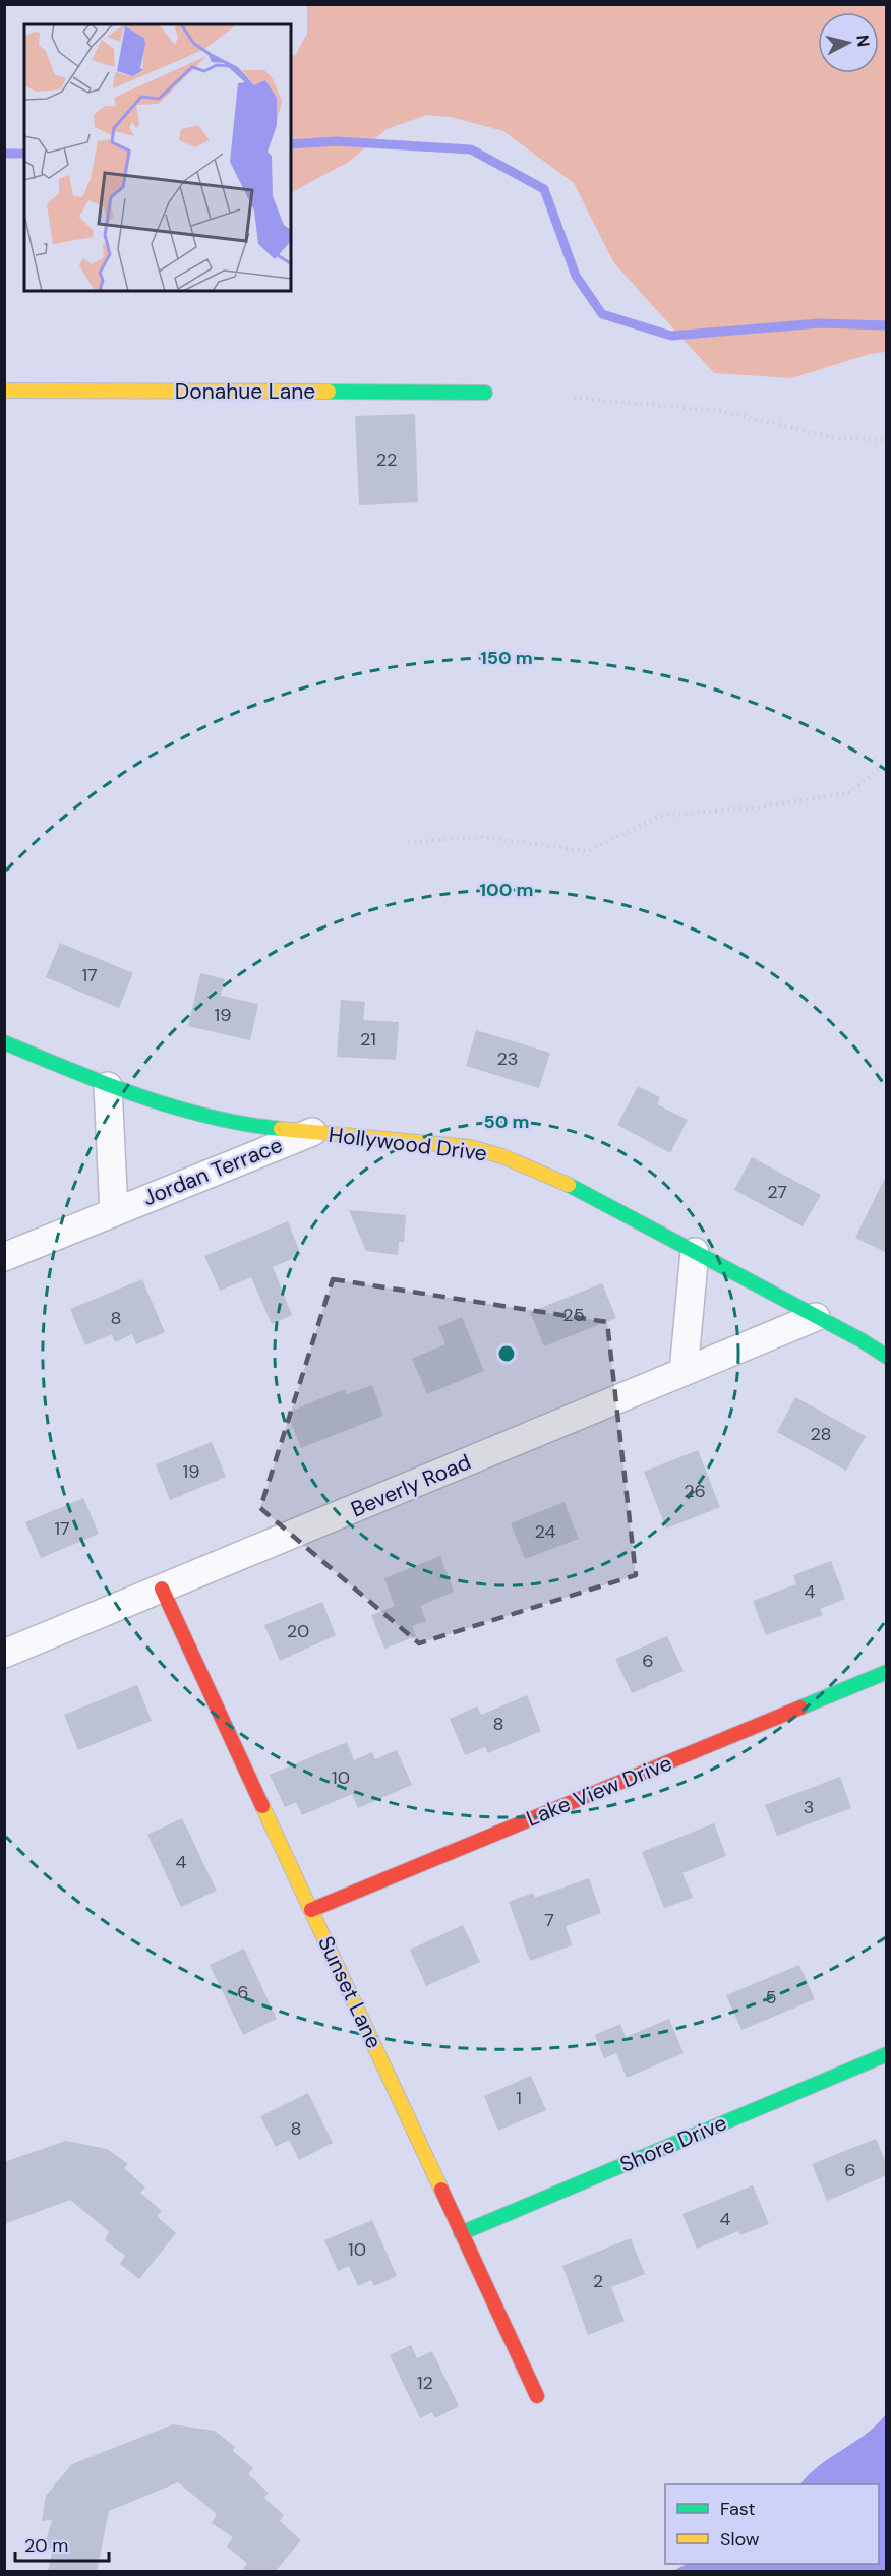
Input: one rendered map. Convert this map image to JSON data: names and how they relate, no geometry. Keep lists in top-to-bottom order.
{
  "streets": {
    "street": [
      "Donahue Lane",
      "Hollywood Drive",
      "Jordan Terrace",
      "Beverly Road",
      "Lake View Drive",
      "Sunset Lane",
      "Shore Drive"
    ]
  },
  "crossings": [
    ["Hollywood Drive", "Jordan Terrace"],
    ["Hollywood Drive", "Beverly Road"],
    ["Beverly Road", "Sunset Lane"],
    ["Lake View Drive", "Sunset Lane"],
    ["Sunset Lane", "Shore Drive"]
  ],
  "house_numbers": [
    "22",
    "17",
    "19",
    "21",
    "23",
    "27",
    "25",
    "8",
    "28",
    "19",
    "26",
    "17",
    "24",
    "4",
    "20",
    "6",
    "8",
    "10",
    "3",
    "4",
    "7",
    "6",
    "5",
    "1",
    "8",
    "6",
    "4",
    "10",
    "2",
    "12"
  ],
  "legend": ["Fast", "Slow"],
  "scale_bar": "20 m",
  "north": "right",
  "rings": ["150 m", "100 m", "50 m"]
}
